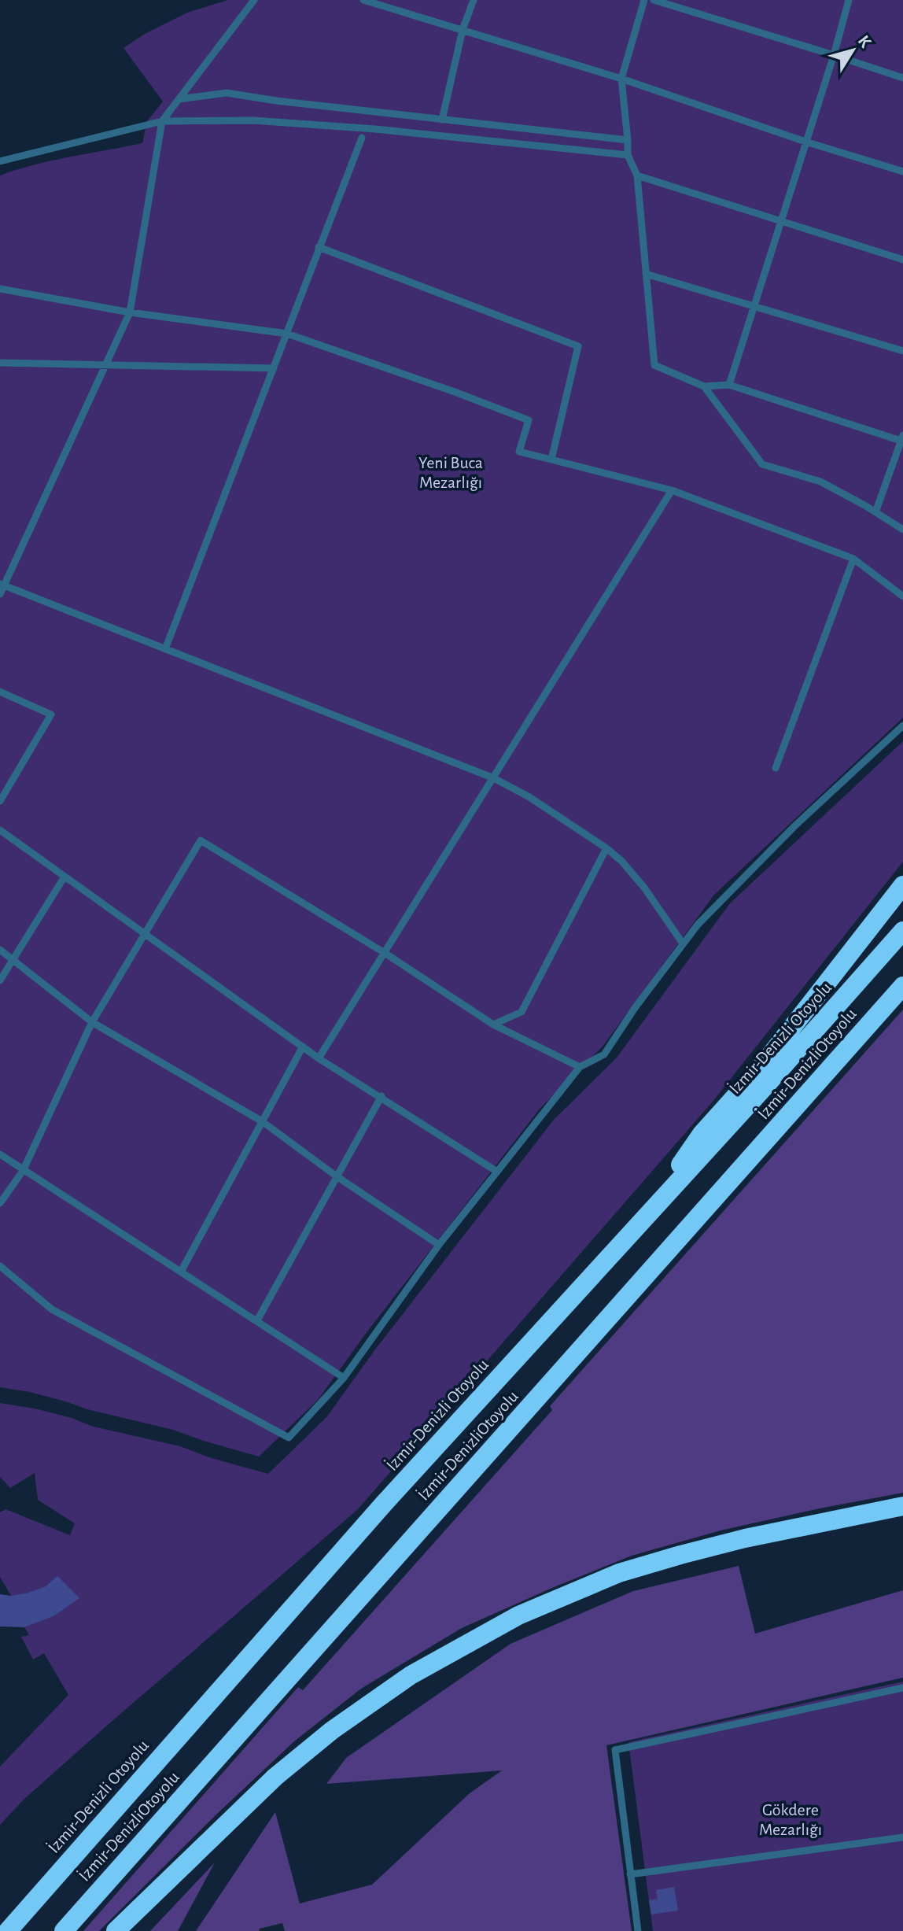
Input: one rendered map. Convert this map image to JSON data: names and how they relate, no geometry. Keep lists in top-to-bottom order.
{
  "streets": {
    "highway": ["İzmir-Denizli Otoyolu", "İzmir-DenizliOtoyolu"]
  },
  "parks": ["Yeni Buca Mezarlığı", "Gökdere Mezarlığı"],
  "north": "top right"
}
